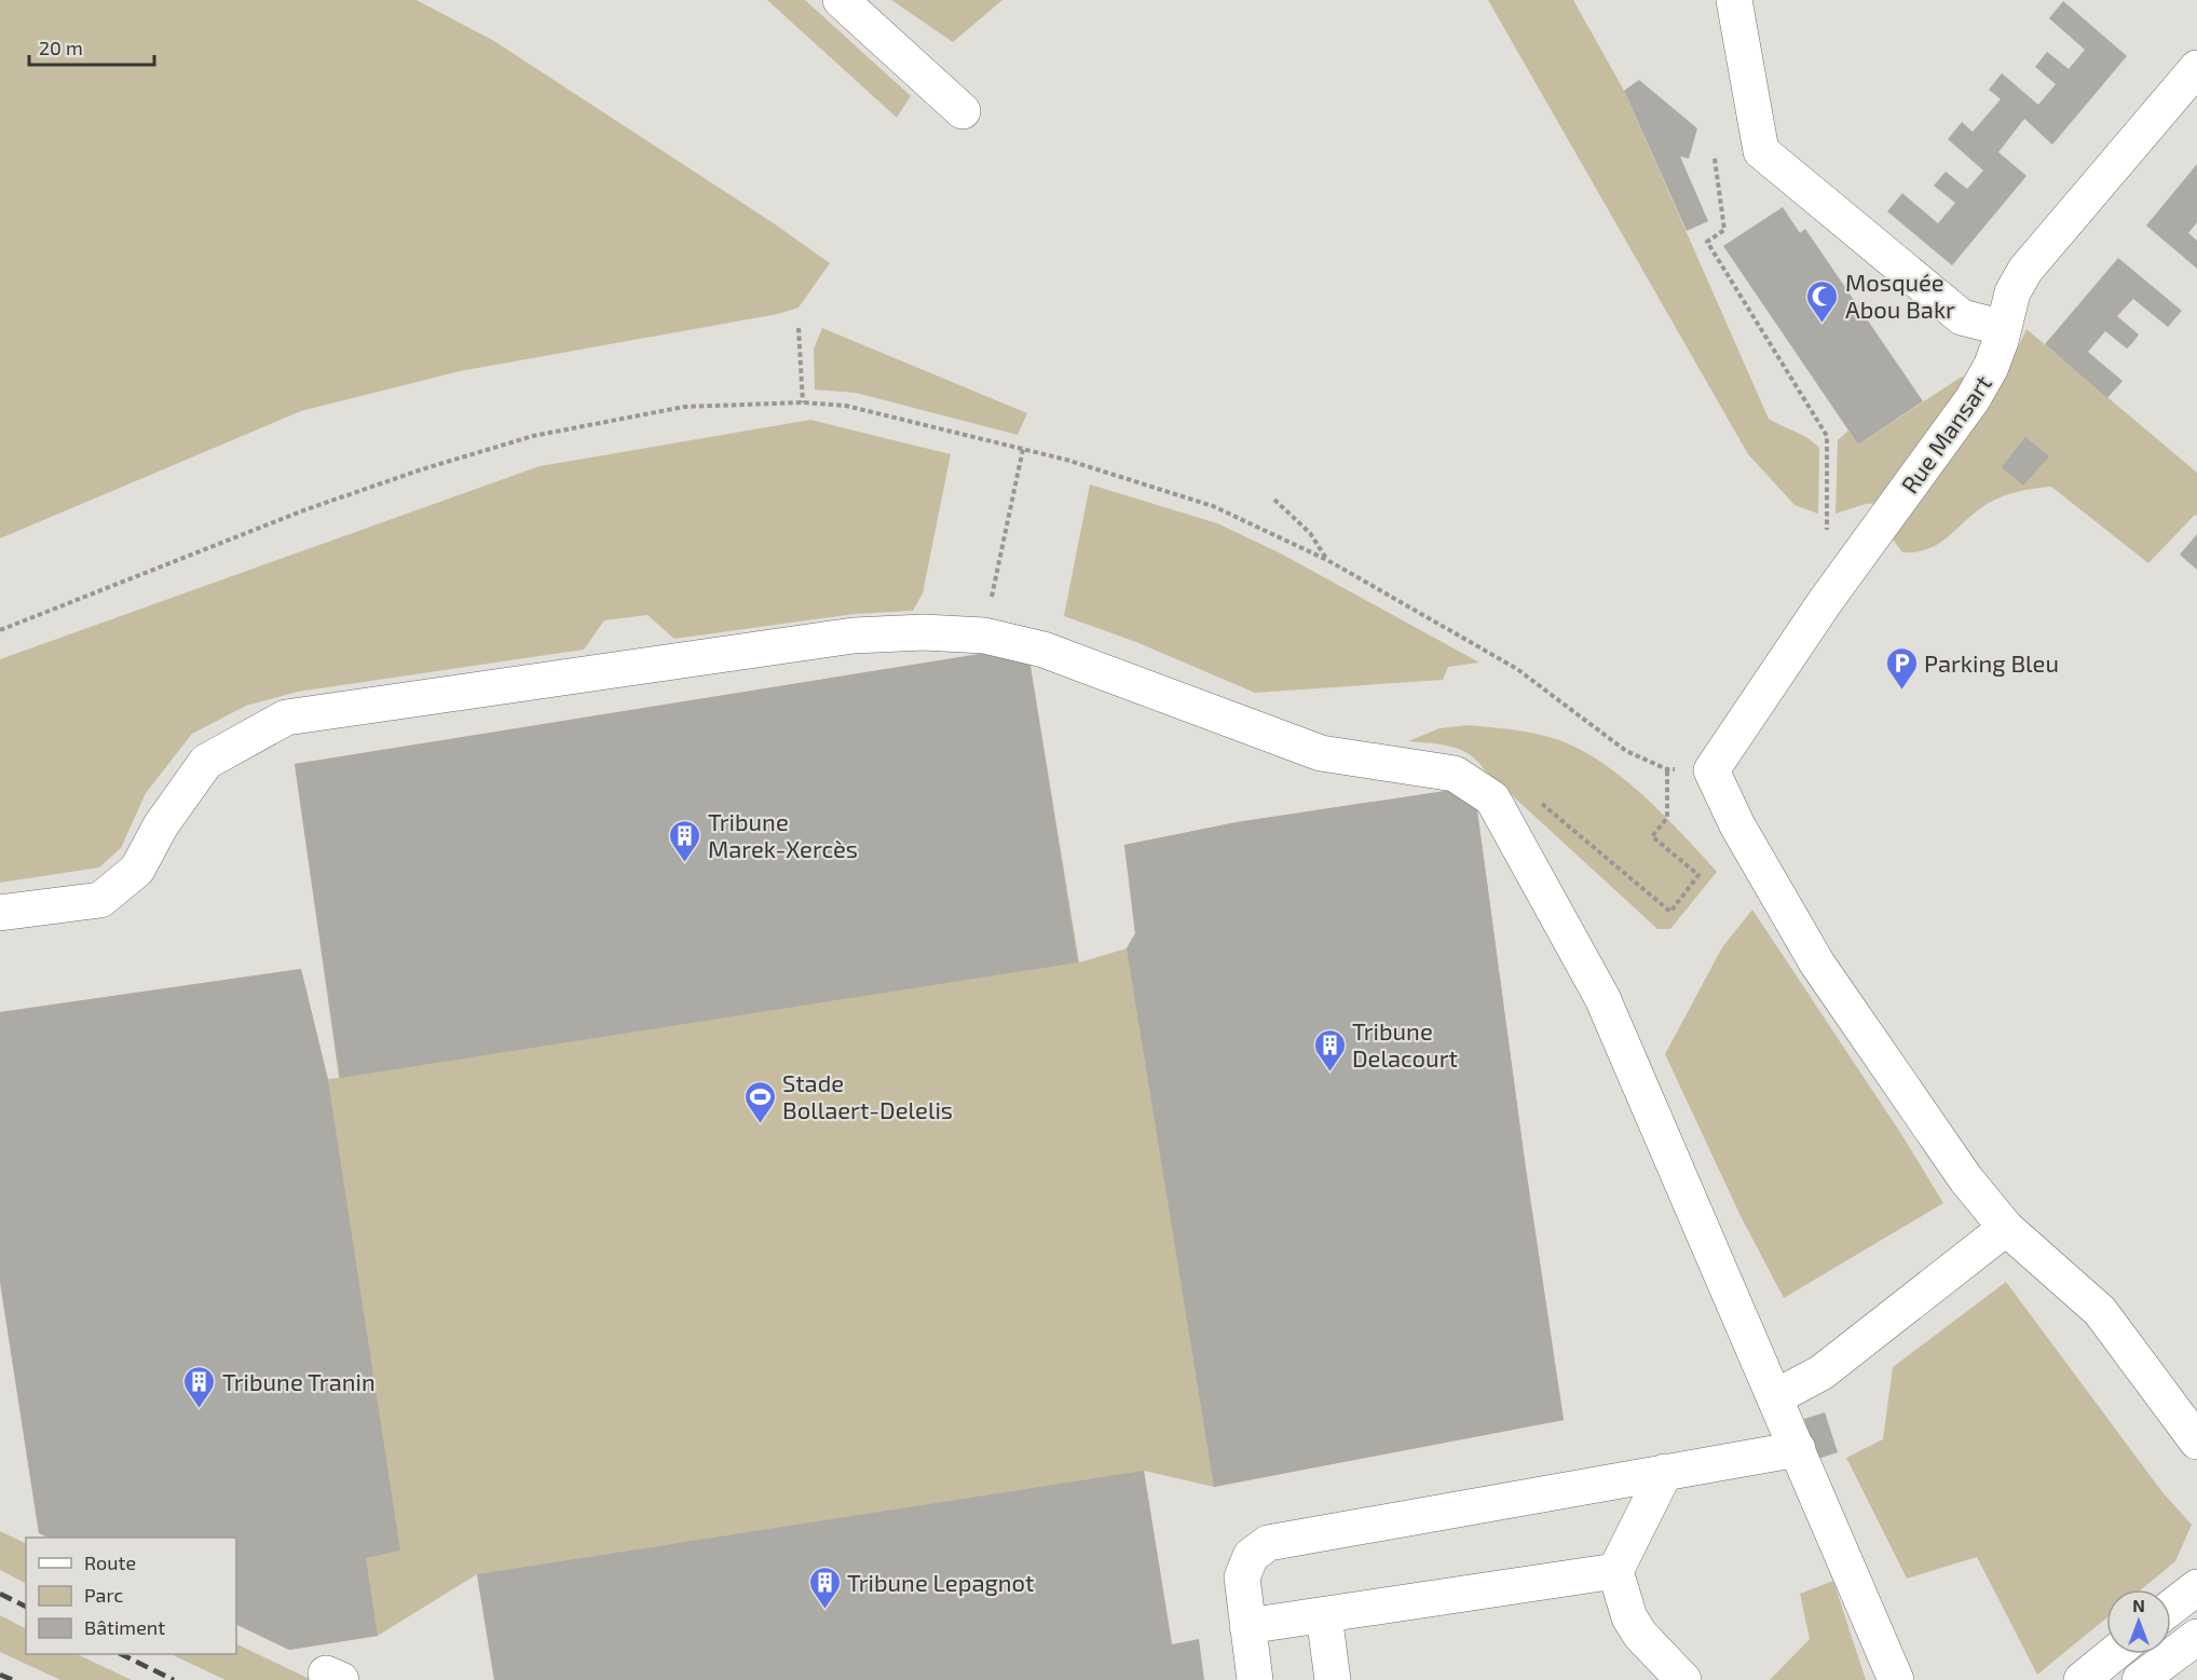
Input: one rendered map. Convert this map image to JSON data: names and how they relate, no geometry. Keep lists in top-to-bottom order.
{
  "streets": {
    "street": ["Rue Mansart"]
  },
  "places": {
    "mosque": ["Mosquée Abou Bakr"],
    "parking": ["Parking Bleu"],
    "building": [
      "Tribune Marek-Xercès",
      "Tribune Delacourt",
      "Tribune Tranin",
      "Tribune Lepagnot"
    ],
    "sports": ["Stade Bollaert-Delelis"]
  },
  "legend": ["Route", "Parc", "Bâtiment"],
  "scale_bar": "20 m",
  "north": "top"
}
